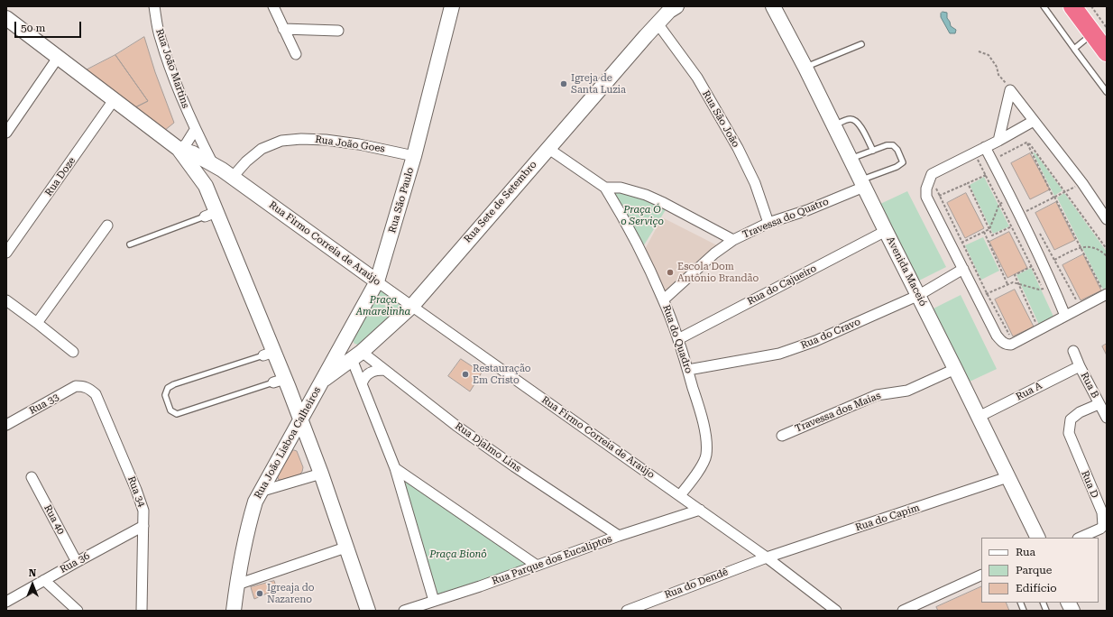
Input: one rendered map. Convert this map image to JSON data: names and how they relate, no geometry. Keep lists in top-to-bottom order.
{
  "streets": {
    "street": [
      "Rua João Martins",
      "Rua São João",
      "Rua João Goes",
      "Rua Doze",
      "Rua São Paulo",
      "Rua Sete de Setembro",
      "Travessa do Quatro",
      "Rua Firmo Correia de Araújo",
      "Avenida Maceió",
      "Rua do Cajueiro",
      "Rua do Cravo",
      "Rua do Quadro",
      "Rua B",
      "Rua A",
      "Rua 33",
      "Travessa dos Maias",
      "Rua João Lisboa Calheiros",
      "Rua Djalmo Lins",
      "Rua D",
      "Rua 34",
      "Rua do Capim",
      "Rua 40",
      "Rua Parque dos Eucaliptos",
      "Rua 36",
      "Rua do Dendê"
    ]
  },
  "crossings": [
    ["Rua João Martins", "Rua João Goes"],
    ["Rua João Martins", "Rua Firmo Correia de Araújo"],
    ["Rua São João", "Rua Sete de Setembro"],
    ["Rua São João", "Travessa do Quatro"],
    ["Rua João Goes", "Rua São Paulo"],
    ["Rua João Goes", "Rua Firmo Correia de Araújo"],
    ["Rua Doze", "Rua Firmo Correia de Araújo"],
    ["Rua São Paulo", "Rua Sete de Setembro"],
    ["Rua São Paulo", "Rua Firmo Correia de Araújo"],
    ["Rua São Paulo", "Rua João Lisboa Calheiros"],
    ["Rua Sete de Setembro", "Rua Firmo Correia de Araújo"],
    ["Rua Sete de Setembro", "Rua João Lisboa Calheiros"],
    ["Rua Sete de Setembro", "Rua Djalmo Lins"],
    ["Travessa do Quatro", "Avenida Maceió"],
    ["Travessa do Quatro", "Rua do Quadro"],
    ["Rua Firmo Correia de Araújo", "Rua do Quadro"],
    ["Rua Firmo Correia de Araújo", "Rua João Lisboa Calheiros"],
    ["Rua Firmo Correia de Araújo", "Rua do Capim"],
    ["Rua Firmo Correia de Araújo", "Rua Parque dos Eucaliptos"],
    ["Rua Firmo Correia de Araújo", "Rua do Dendê"],
    ["Avenida Maceió", "Rua do Cajueiro"],
    ["Avenida Maceió", "Rua do Cravo"],
    ["Avenida Maceió", "Rua A"],
    ["Avenida Maceió", "Travessa dos Maias"],
    ["Avenida Maceió", "Rua do Capim"],
    ["Rua do Cajueiro", "Rua do Quadro"],
    ["Rua do Cravo", "Rua do Quadro"],
    ["Rua B", "Rua A"],
    ["Rua B", "Rua D"],
    ["Rua 33", "Rua 34"],
    ["Rua Djalmo Lins", "Rua Parque dos Eucaliptos"],
    ["Rua 34", "Rua 36"],
    ["Rua do Capim", "Rua do Dendê"],
    ["Rua 40", "Rua 36"]
  ],
  "parks": ["Praça Ó o Serviço", "Praça Amarelinha", "Praça Bionô"],
  "places": [
    "Igreja de Santa Luzia",
    "Escola Dom Antônio Brandão",
    "Restauração Em Cristo",
    "Igreaja do Nazareno"
  ],
  "legend": ["Rua", "Parque", "Edifício"],
  "scale_bar": "50 m",
  "north": "top"
}
